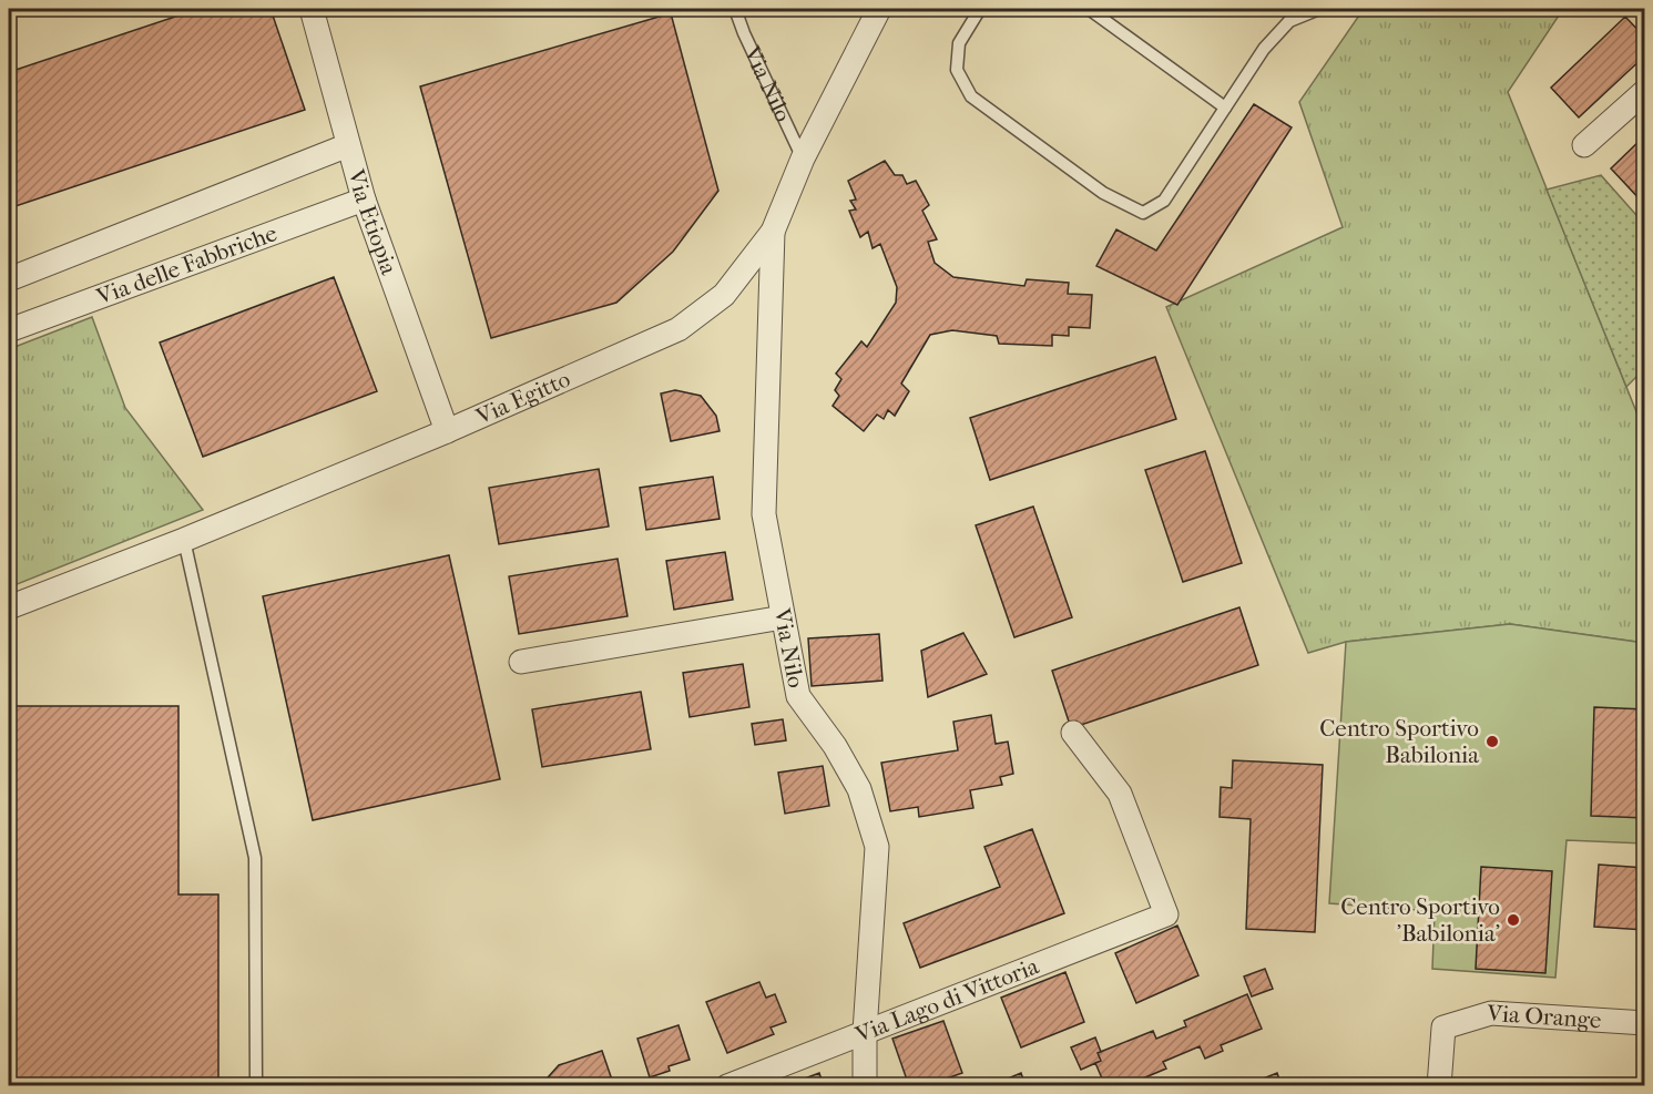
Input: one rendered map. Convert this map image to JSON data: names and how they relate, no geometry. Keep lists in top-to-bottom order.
{
  "streets": {
    "street": [
      "Via Nilo",
      "Via Etiopia",
      "Via delle Fabbriche",
      "Via Egitto",
      "Via Lago di Vittoria",
      "Via Orange"
    ]
  },
  "crossings": [
    ["Via Nilo", "Via Egitto"],
    ["Via Nilo", "Via Lago di Vittoria"],
    ["Via Etiopia", "Via delle Fabbriche"],
    ["Via Etiopia", "Via Egitto"]
  ],
  "places": ["Centro Sportivo Babilonia", "Centro Sportivo 'Babilonia'"]
}
